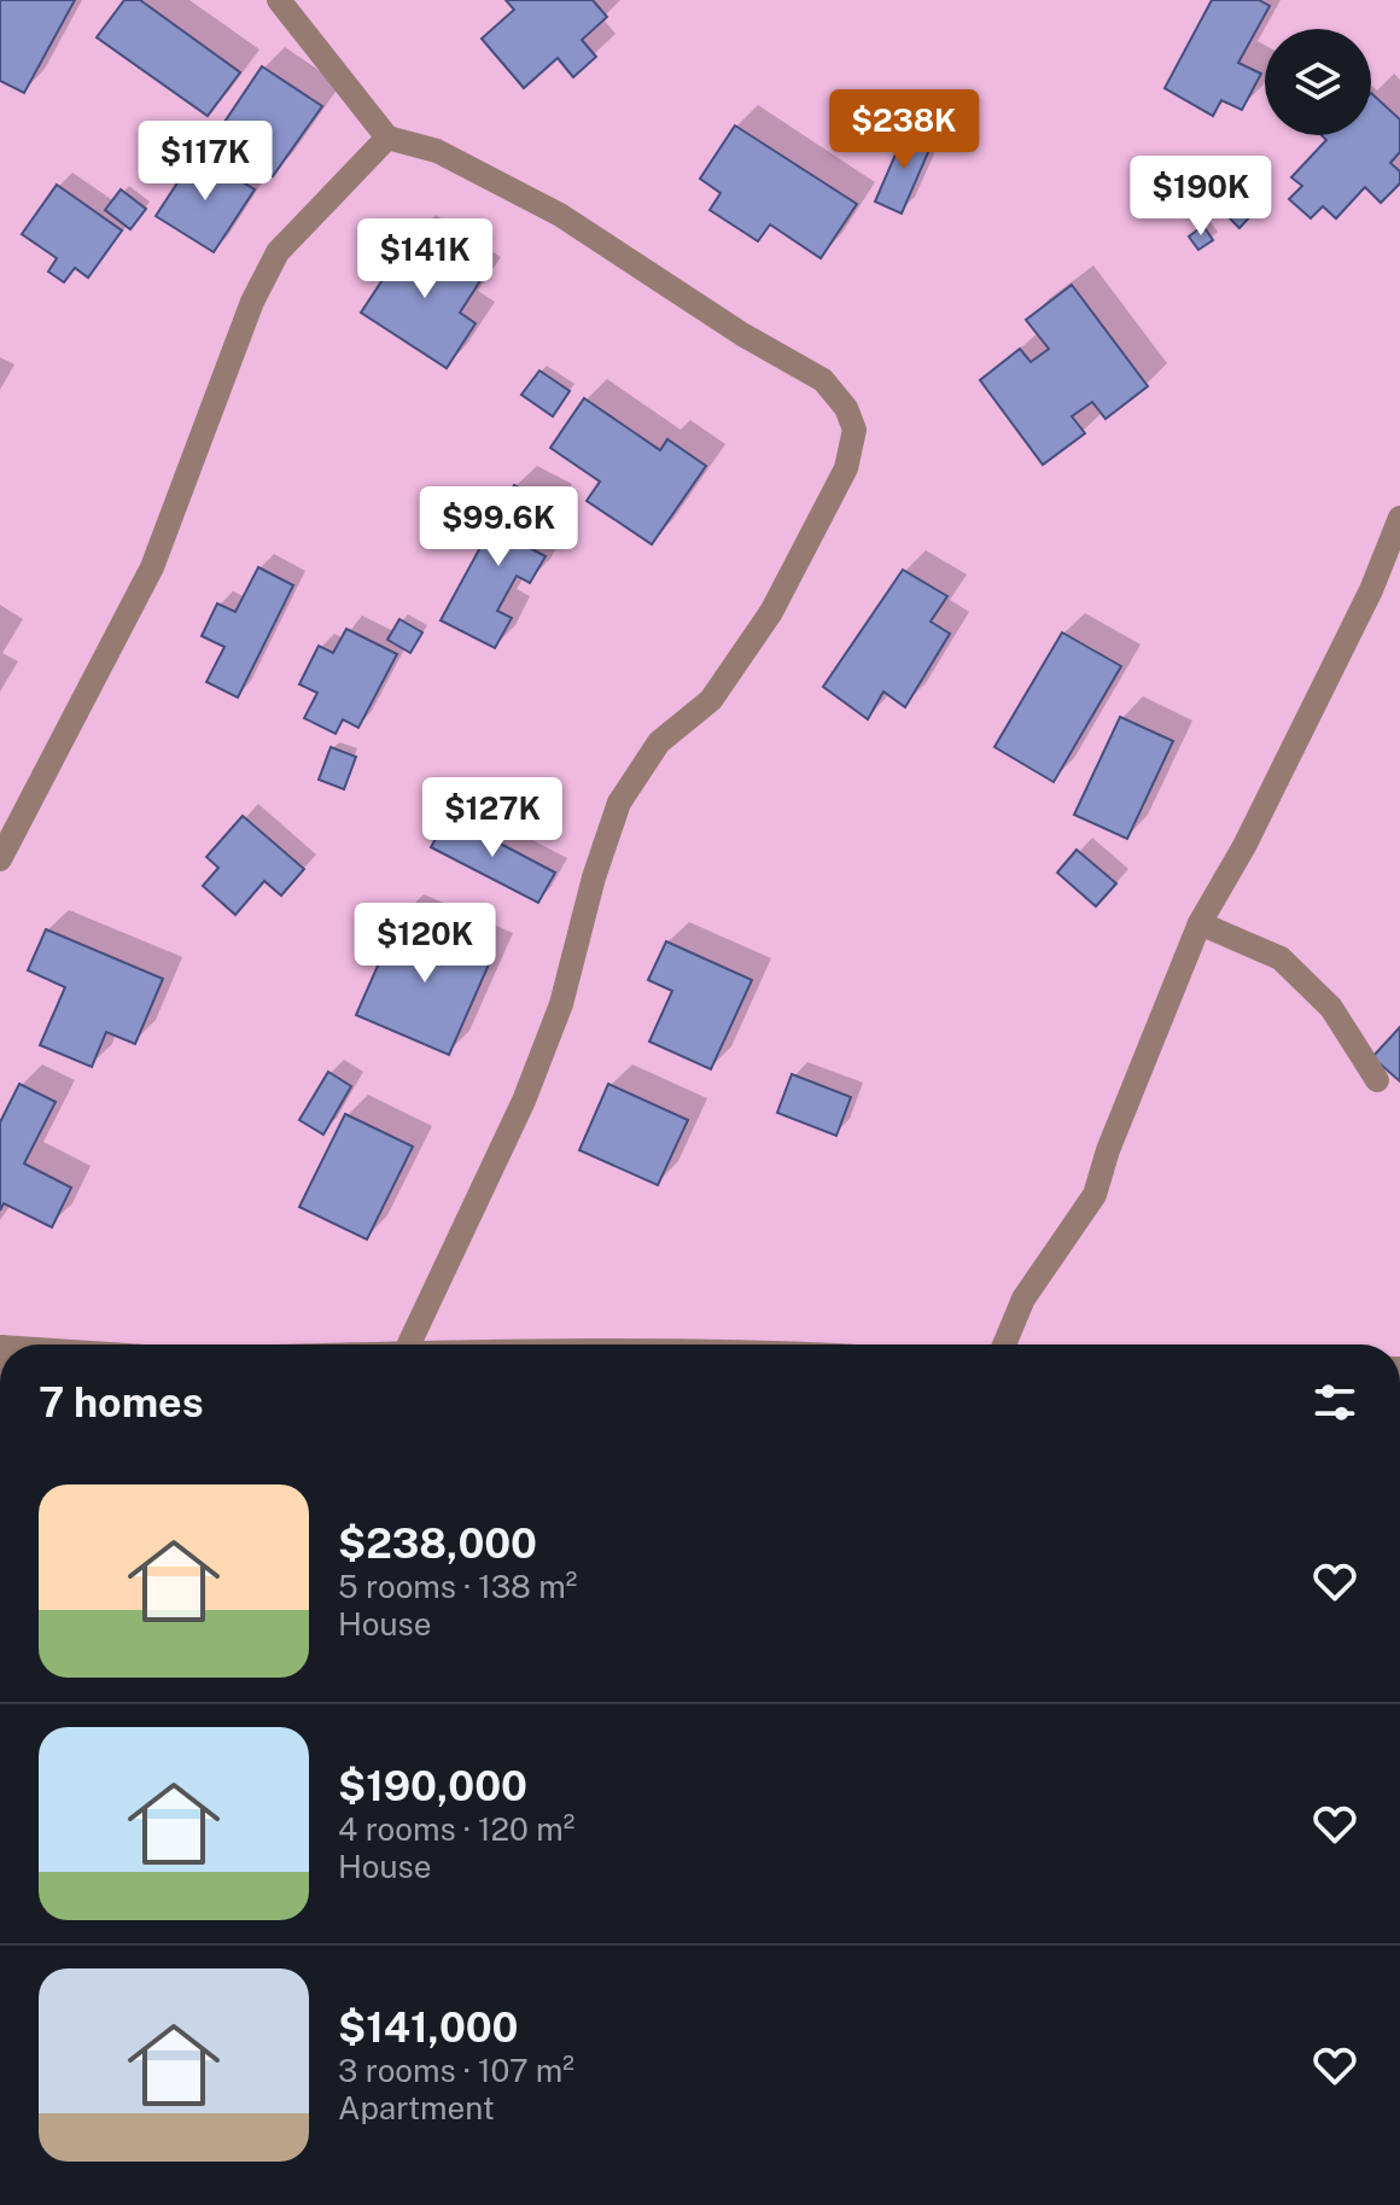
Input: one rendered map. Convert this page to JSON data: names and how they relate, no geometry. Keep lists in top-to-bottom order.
{
  "page": {
    "price": [
      "$238K",
      "$117K",
      "$190K",
      "$141K",
      "$99.6K",
      "$127K",
      "$120K"
    ],
    "heading": "7 homes",
    "list": [
      {
        "name": "$238,000",
        "note": "5 rooms · 138 m² · House"
      },
      {
        "name": "$190,000",
        "note": "4 rooms · 120 m² · House"
      },
      {
        "name": "$141,000",
        "note": "3 rooms · 107 m² · Apartment"
      }
    ]
  }
}
